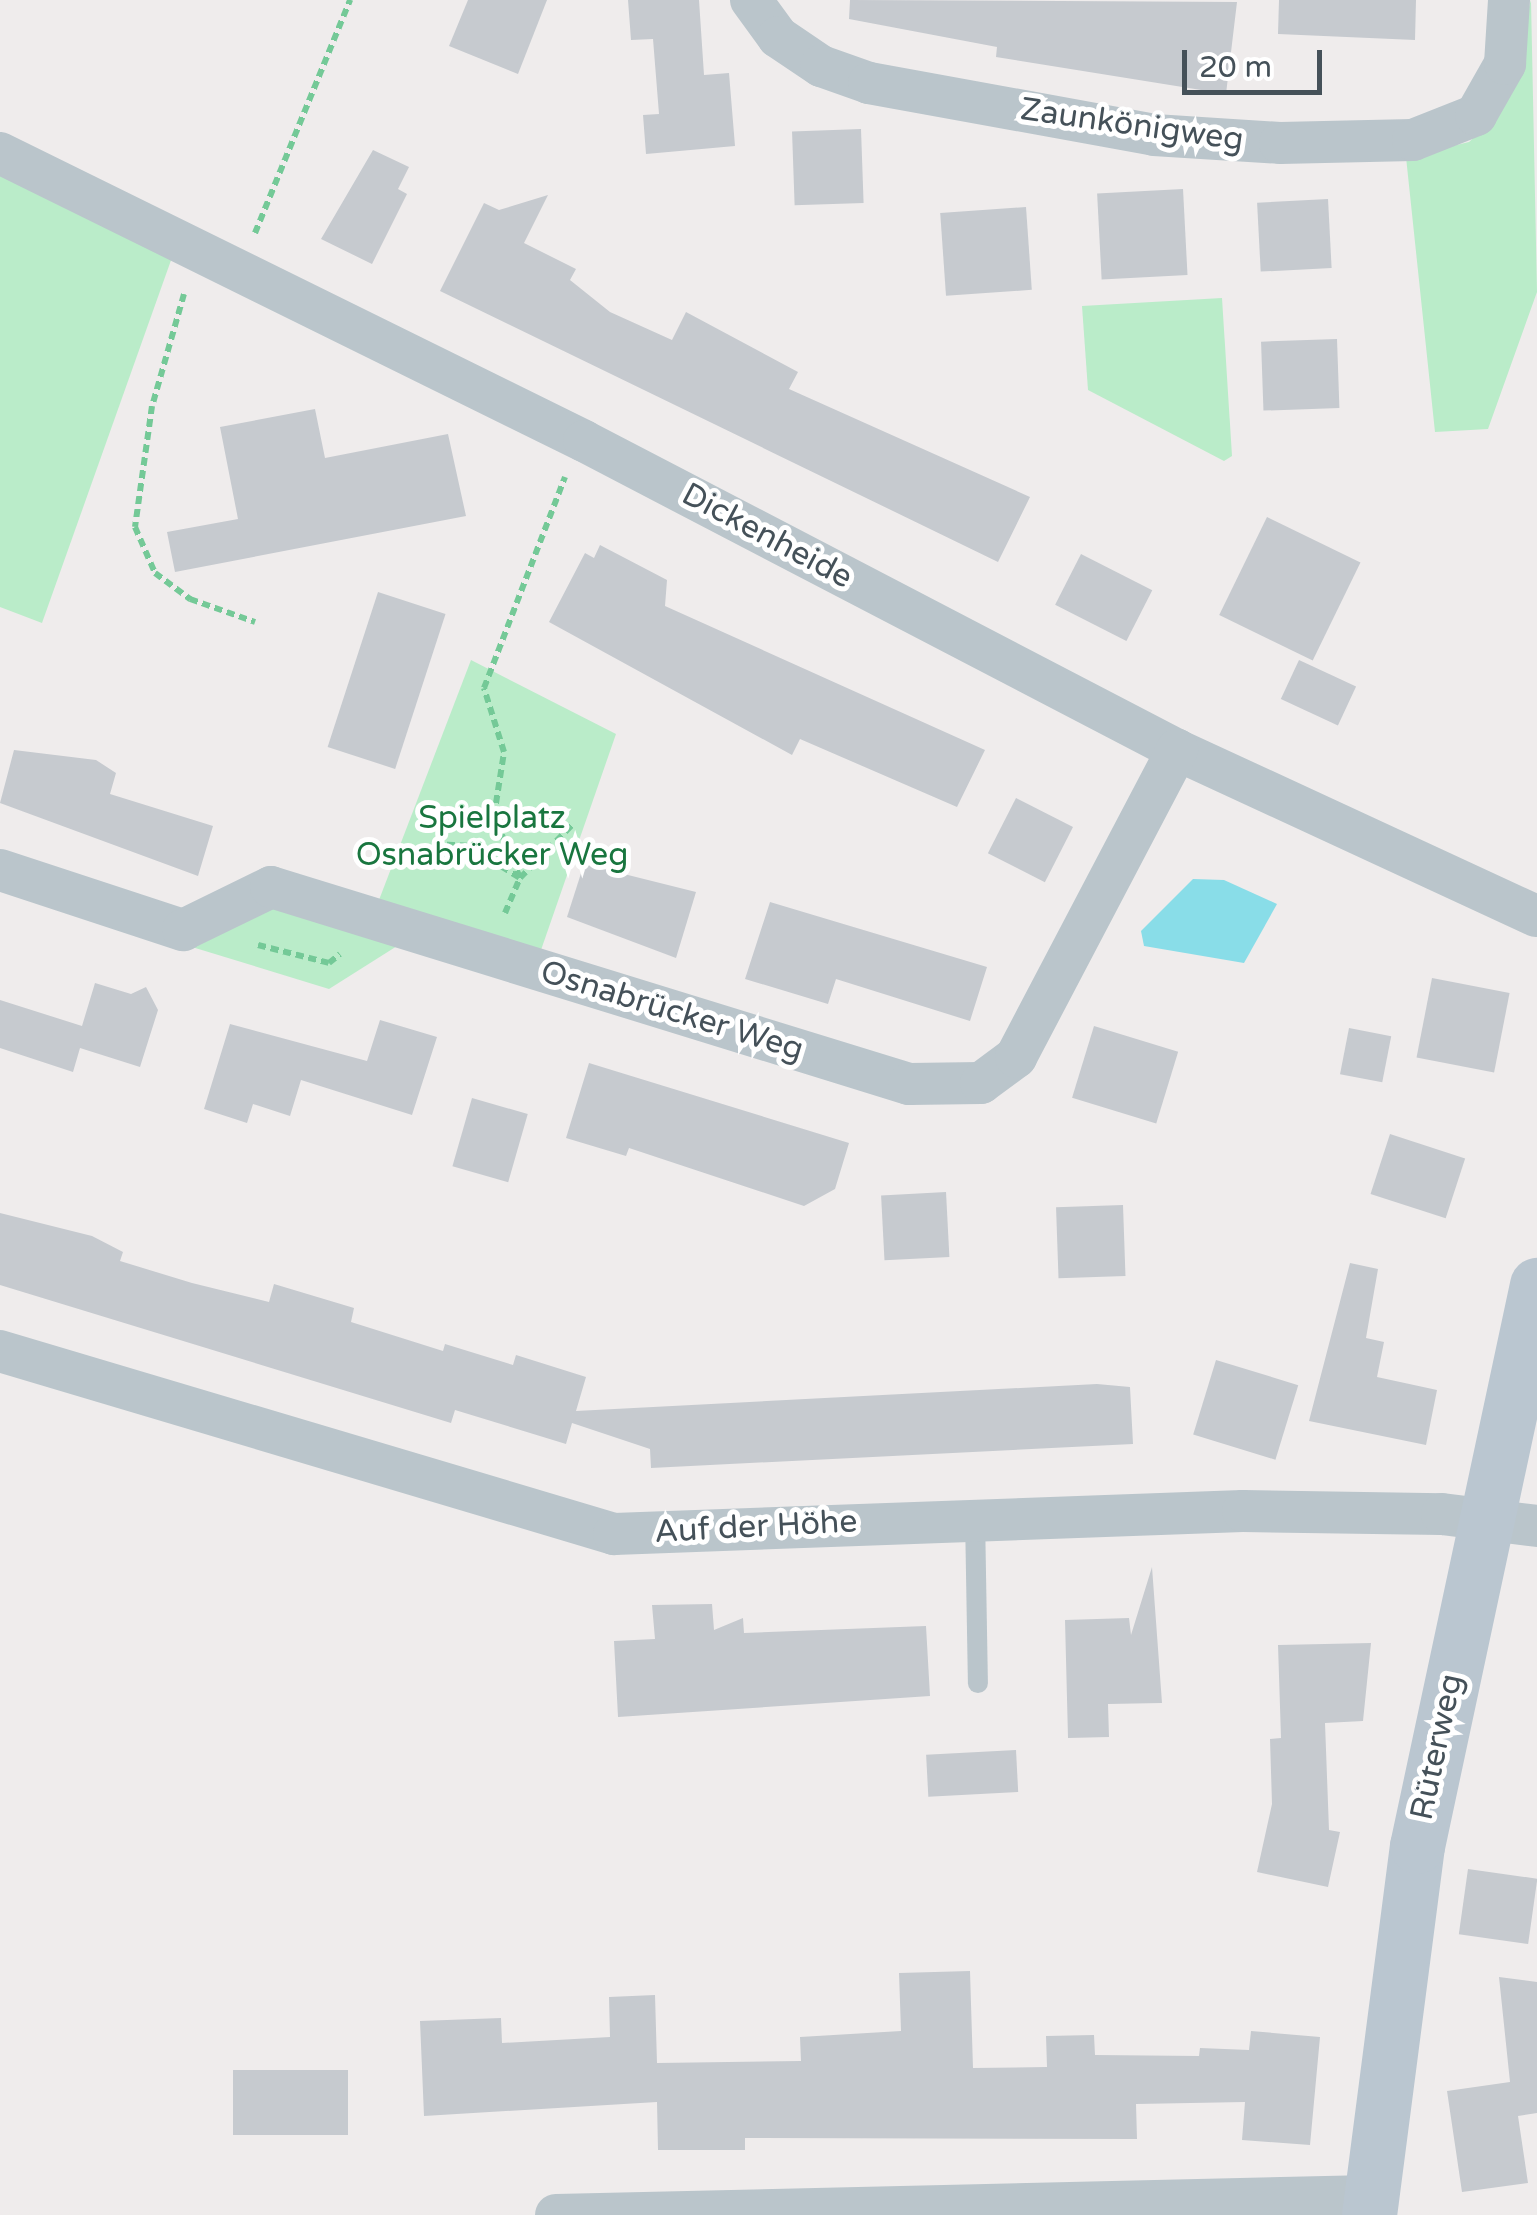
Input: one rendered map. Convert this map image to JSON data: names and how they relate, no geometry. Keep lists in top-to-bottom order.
{
  "streets": {
    "street": [
      "Zaunkönigweg",
      "Dickenheide",
      "Osnabrücker Weg",
      "Auf der Höhe",
      "Rüterweg"
    ]
  },
  "crossings": [
    ["Dickenheide", "Osnabrücker Weg"],
    ["Auf der Höhe", "Rüterweg"]
  ],
  "parks": ["Spielplatz Osnabrücker Weg"],
  "scale_bar": "20 m"
}
